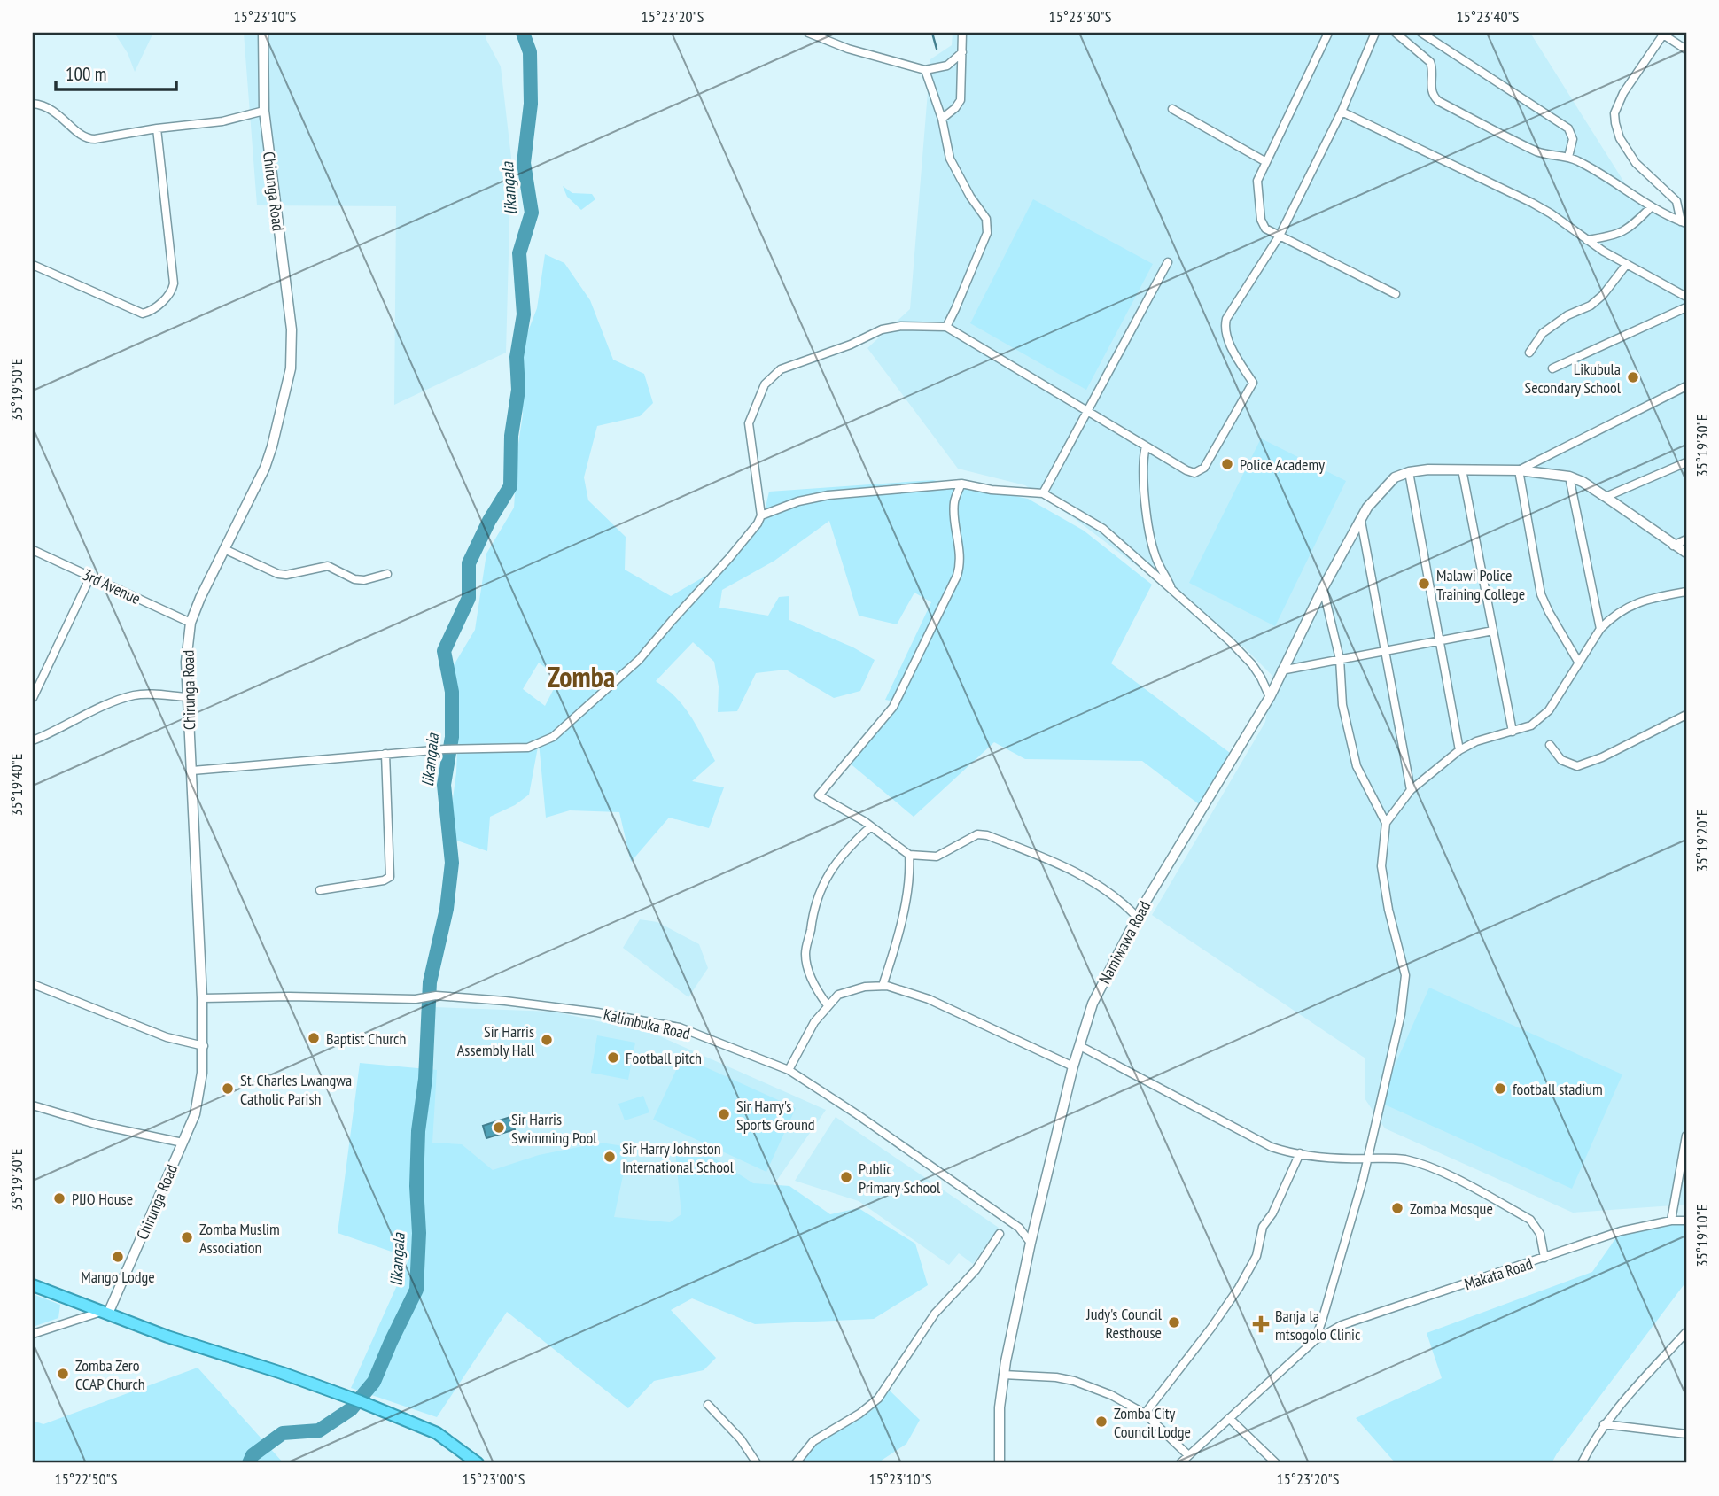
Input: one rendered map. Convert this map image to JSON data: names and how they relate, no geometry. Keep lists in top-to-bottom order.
{
  "streets": {
    "street": [
      "Chirunga Road",
      "3rd Avenue",
      "Namiwawa Road",
      "Kalimbuka Road",
      "Makata Road"
    ]
  },
  "crossings": [
    ["Chirunga Road", "3rd Avenue"],
    ["Chirunga Road", "Kalimbuka Road"],
    ["Namiwawa Road", "Kalimbuka Road"]
  ],
  "districts": ["Zomba"],
  "water": ["likangala"],
  "places": {
    "other": [
      "Likubula Secondary School",
      "Police Academy",
      "Malawi Police Training College",
      "Baptist Church",
      "Sir Harris Assembly Hall",
      "Football pitch",
      "St. Charles Lwangwa Catholic Parish",
      "football stadium",
      "Sir Harry's Sports Ground",
      "Sir Harris Swimming Pool",
      "Sir Harry Johnston International School",
      "Public Primary School",
      "PIJO House",
      "Zomba Mosque",
      "Zomba Muslim Association",
      "Mango Lodge",
      "Judy's Council Resthouse",
      "Zomba Zero CCAP Church",
      "Zomba City Council Lodge"
    ],
    "health": ["Banja la mtsogolo Clinic"]
  },
  "scale_bar": "100 m",
  "coordinates": [
    "15°23'10\"S",
    "15°23'20\"S",
    "15°23'30\"S",
    "15°23'40\"S",
    "35°19'50\"E",
    "35°19'30\"E",
    "35°19'40\"E",
    "35°19'20\"E",
    "35°19'10\"E",
    "15°22'50\"S",
    "15°23'00\"S"
  ]
}
